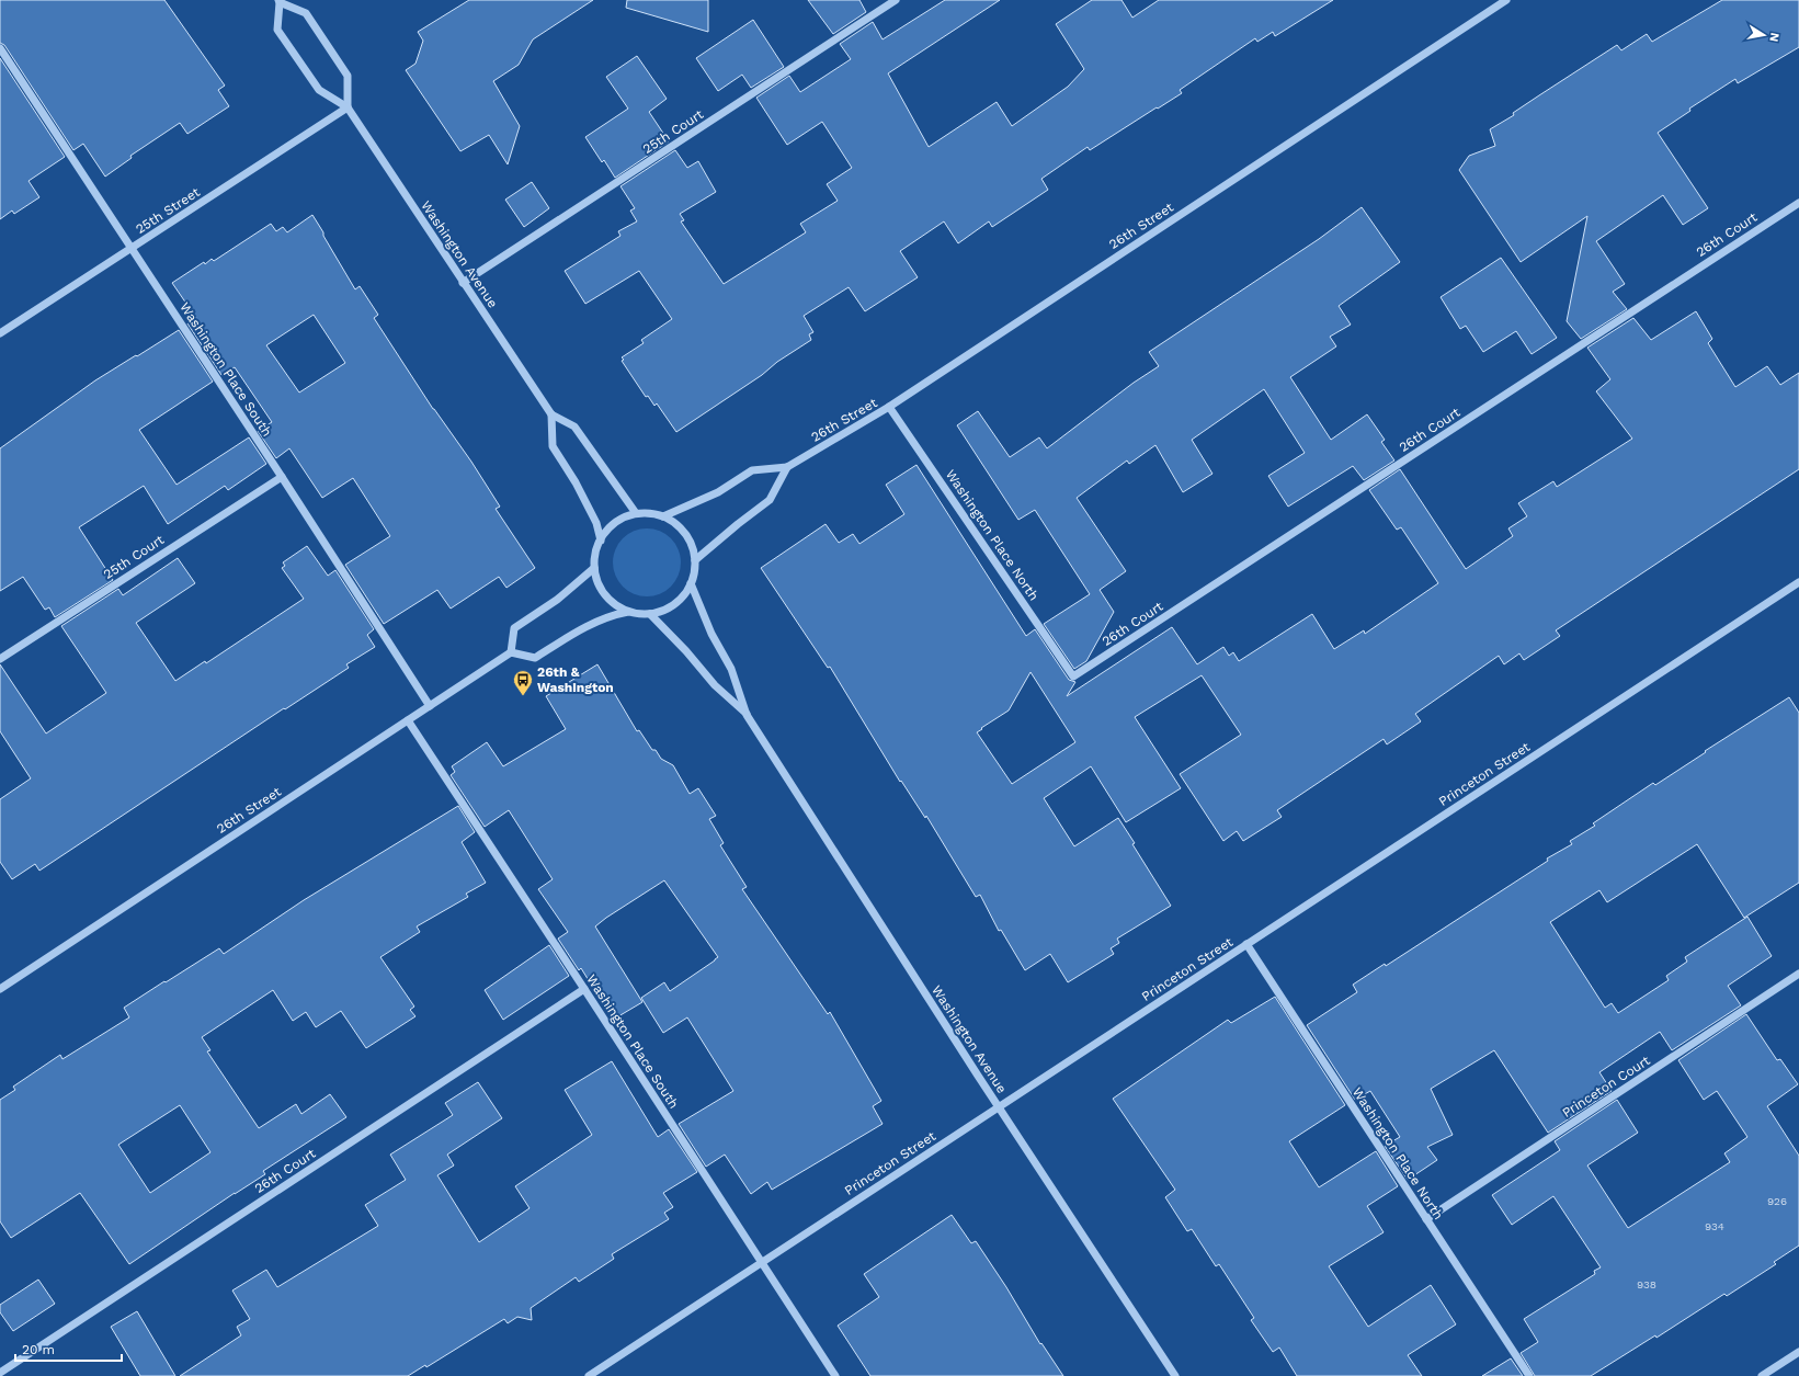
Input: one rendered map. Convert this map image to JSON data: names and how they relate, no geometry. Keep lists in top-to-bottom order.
{
  "streets": {
    "street": [
      "25th Court",
      "25th Street",
      "26th Street",
      "26th Court",
      "Washington Avenue",
      "Washington Place South",
      "Washington Place North",
      "Princeton Street",
      "Princeton Court"
    ]
  },
  "crossings": [
    ["25th Court", "Washington Avenue"],
    ["25th Court", "Washington Place South"],
    ["25th Street", "Washington Avenue"],
    ["25th Street", "Washington Place South"],
    ["26th Street", "Washington Avenue"],
    ["26th Street", "Washington Place South"],
    ["26th Street", "Washington Place North"],
    ["26th Court", "Washington Place South"],
    ["26th Court", "Washington Place North"],
    ["Washington Avenue", "Princeton Street"],
    ["Washington Place South", "Princeton Street"],
    ["Washington Place North", "Princeton Street"],
    ["Washington Place North", "Princeton Court"]
  ],
  "places": {
    "bus stop": ["26th & Washington"]
  },
  "house_numbers": ["926", "934", "938"],
  "scale_bar": "20 m",
  "north": "right"
}
